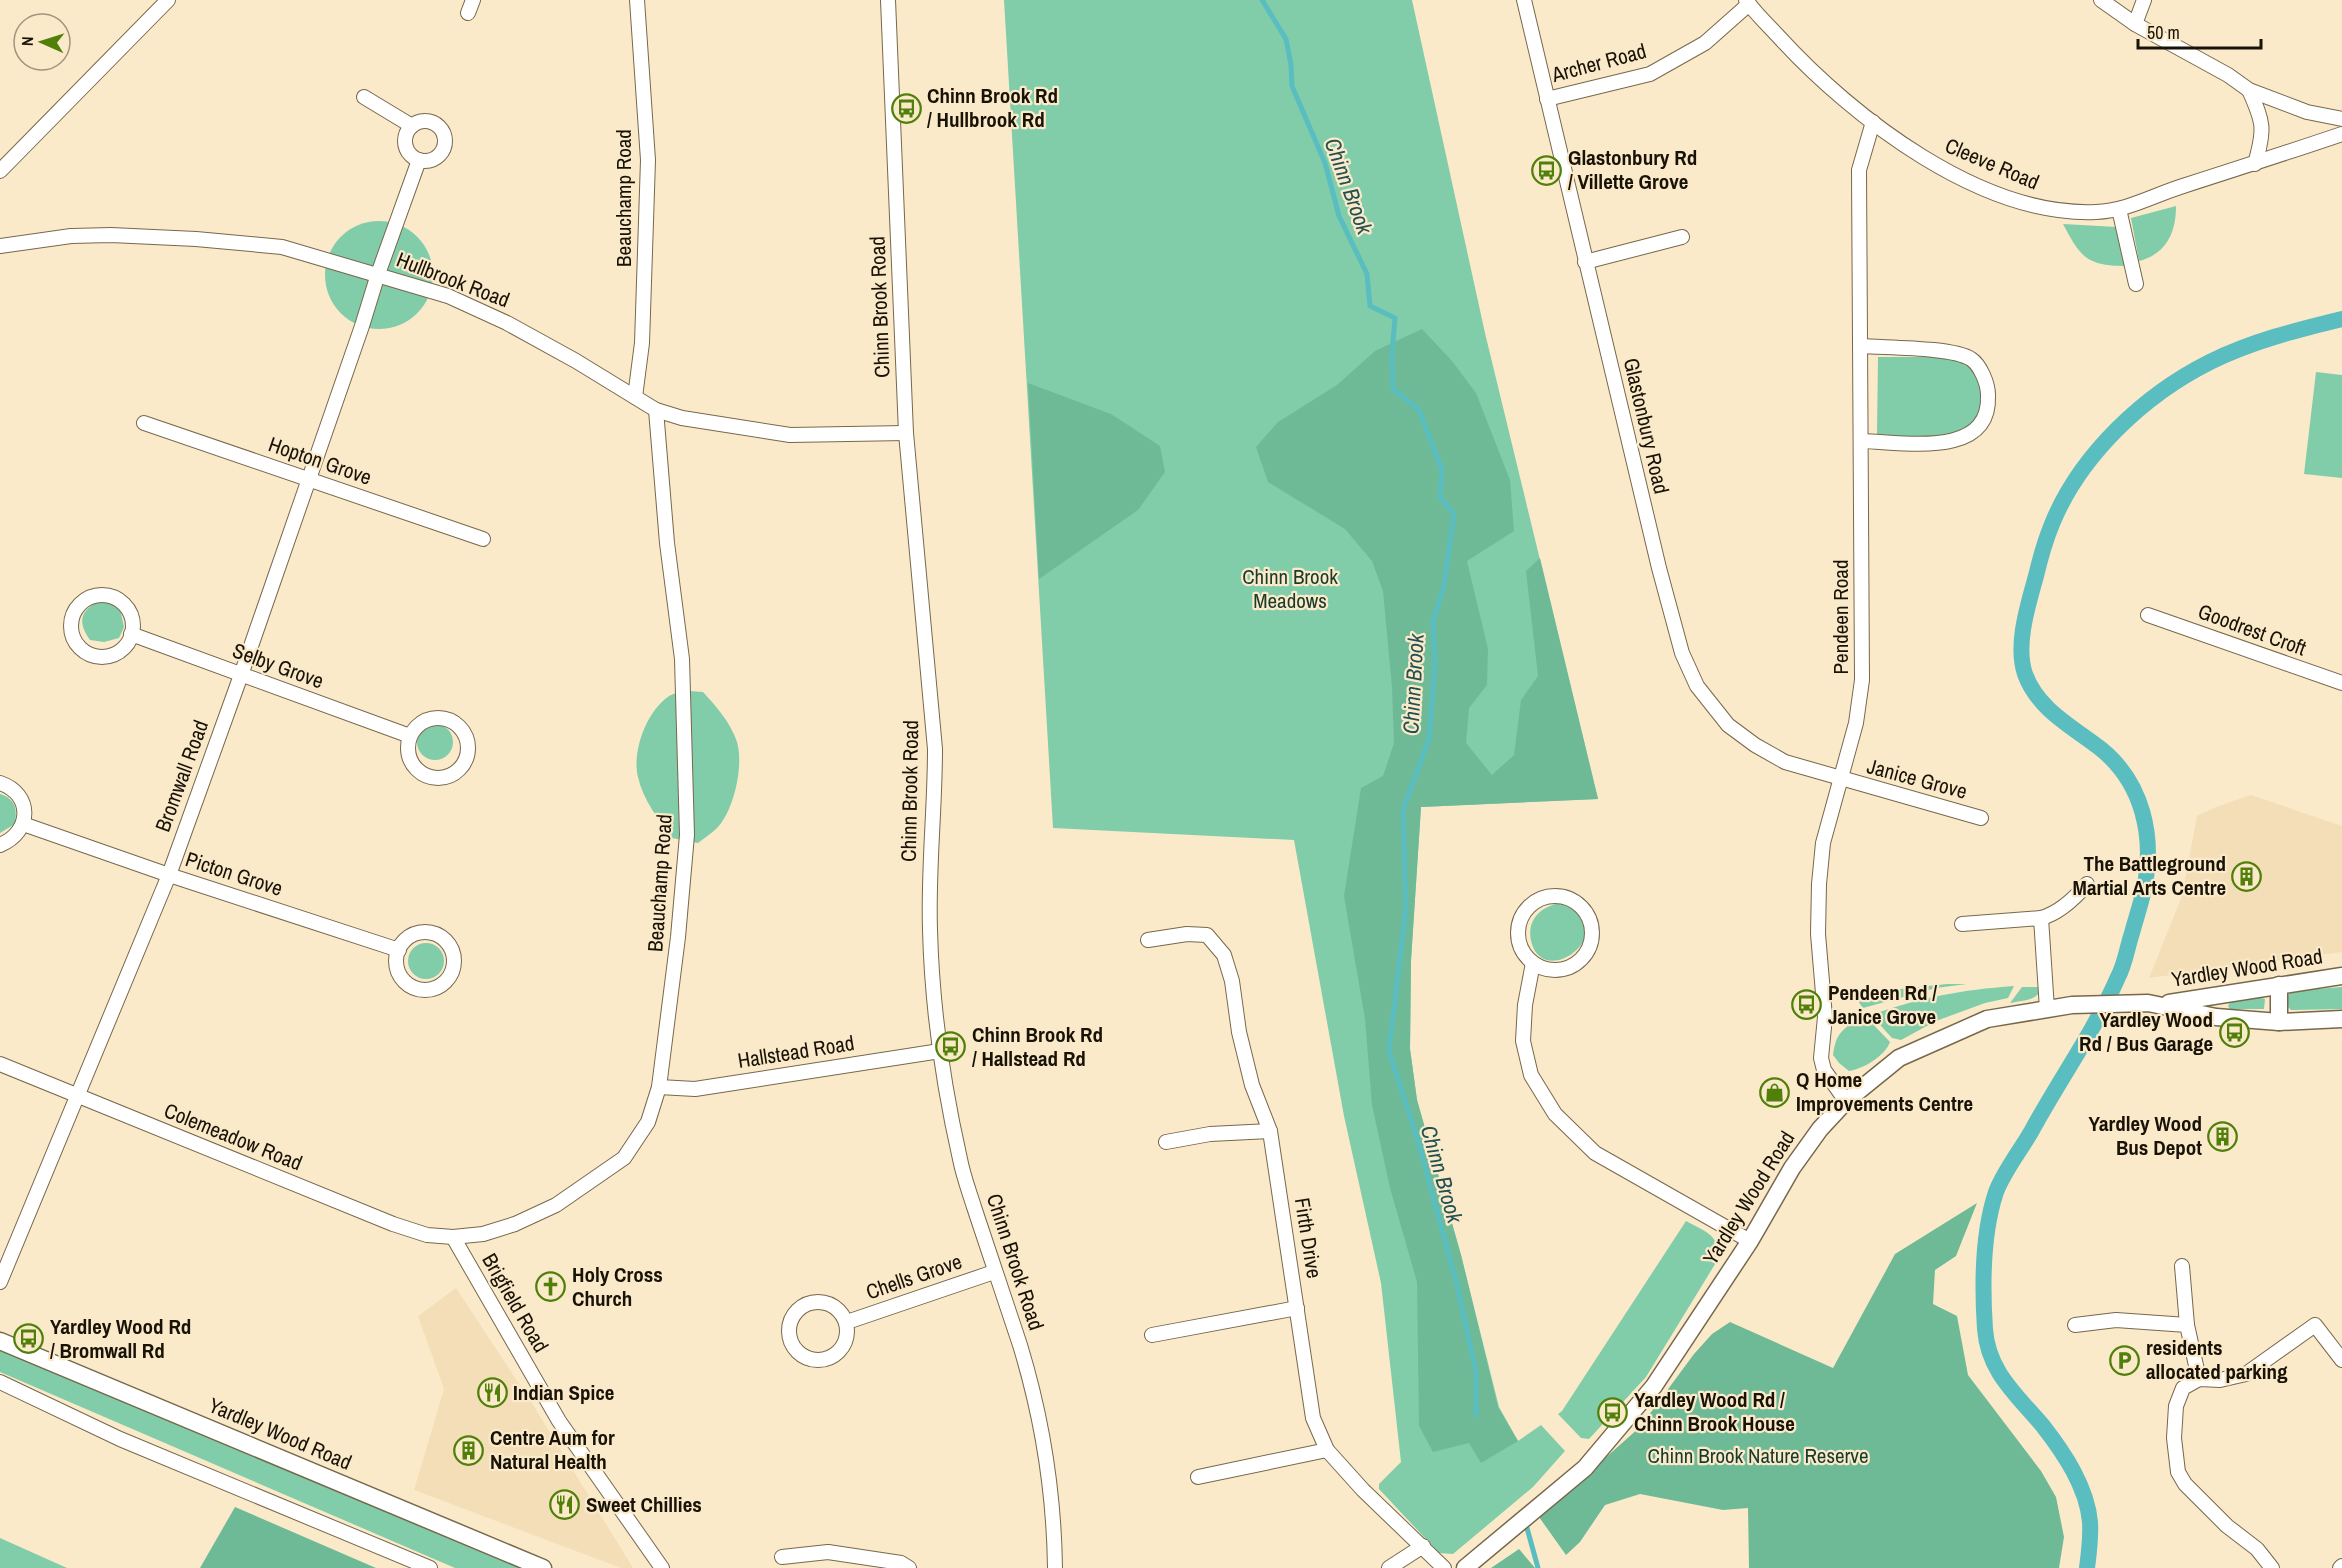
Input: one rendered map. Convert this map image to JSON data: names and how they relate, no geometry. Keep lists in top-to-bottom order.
{
  "streets": {
    "street": [
      "Archer Road",
      "Cleeve Road",
      "Beauchamp Road",
      "Hullbrook Road",
      "Chinn Brook Road",
      "Glastonbury Road",
      "Hopton Grove",
      "Pendeen Road",
      "Goodrest Croft",
      "Selby Grove",
      "Bromwall Road",
      "Janice Grove",
      "Picton Grove",
      "Yardley Wood Road",
      "Hallstead Road",
      "Colemeadow Road",
      "Firth Drive",
      "Chells Grove",
      "Brigfield Road"
    ]
  },
  "crossings": [
    ["Archer Road", "Cleeve Road"],
    ["Archer Road", "Glastonbury Road"],
    ["Cleeve Road", "Pendeen Road"],
    ["Beauchamp Road", "Hullbrook Road"],
    ["Beauchamp Road", "Hallstead Road"],
    ["Beauchamp Road", "Colemeadow Road"],
    ["Beauchamp Road", "Brigfield Road"],
    ["Hullbrook Road", "Chinn Brook Road"],
    ["Hullbrook Road", "Bromwall Road"],
    ["Chinn Brook Road", "Hallstead Road"],
    ["Chinn Brook Road", "Chells Grove"],
    ["Glastonbury Road", "Pendeen Road"],
    ["Glastonbury Road", "Janice Grove"],
    ["Hopton Grove", "Bromwall Road"],
    ["Pendeen Road", "Janice Grove"],
    ["Pendeen Road", "Yardley Wood Road"],
    ["Selby Grove", "Bromwall Road"],
    ["Bromwall Road", "Picton Grove"],
    ["Bromwall Road", "Colemeadow Road"],
    ["Colemeadow Road", "Brigfield Road"]
  ],
  "water": ["Chinn Brook"],
  "parks": ["Chinn Brook Meadows", "Chinn Brook Nature Reserve"],
  "places": {
    "bus stop": [
      "Chinn Brook Rd / Hullbrook Rd",
      "Glastonbury Rd / Villette Grove",
      "Pendeen Rd / Janice Grove",
      "Yardley Wood Rd / Bus Garage",
      "Chinn Brook Rd / Hallstead Rd",
      "Yardley Wood Rd / Bromwall Rd",
      "Yardley Wood Rd / Chinn Brook House"
    ],
    "building": ["The Battleground Martial Arts Centre", "Yardley Wood Bus Depot", "Centre Aum for Natural Health"],
    "shop": ["Q Home Improvements Centre"],
    "church": ["Holy Cross Church"],
    "parking": ["residents allocated parking"],
    "restaurant": ["Indian Spice", "Sweet Chillies"]
  },
  "scale_bar": "50 m",
  "north": "left"
}
